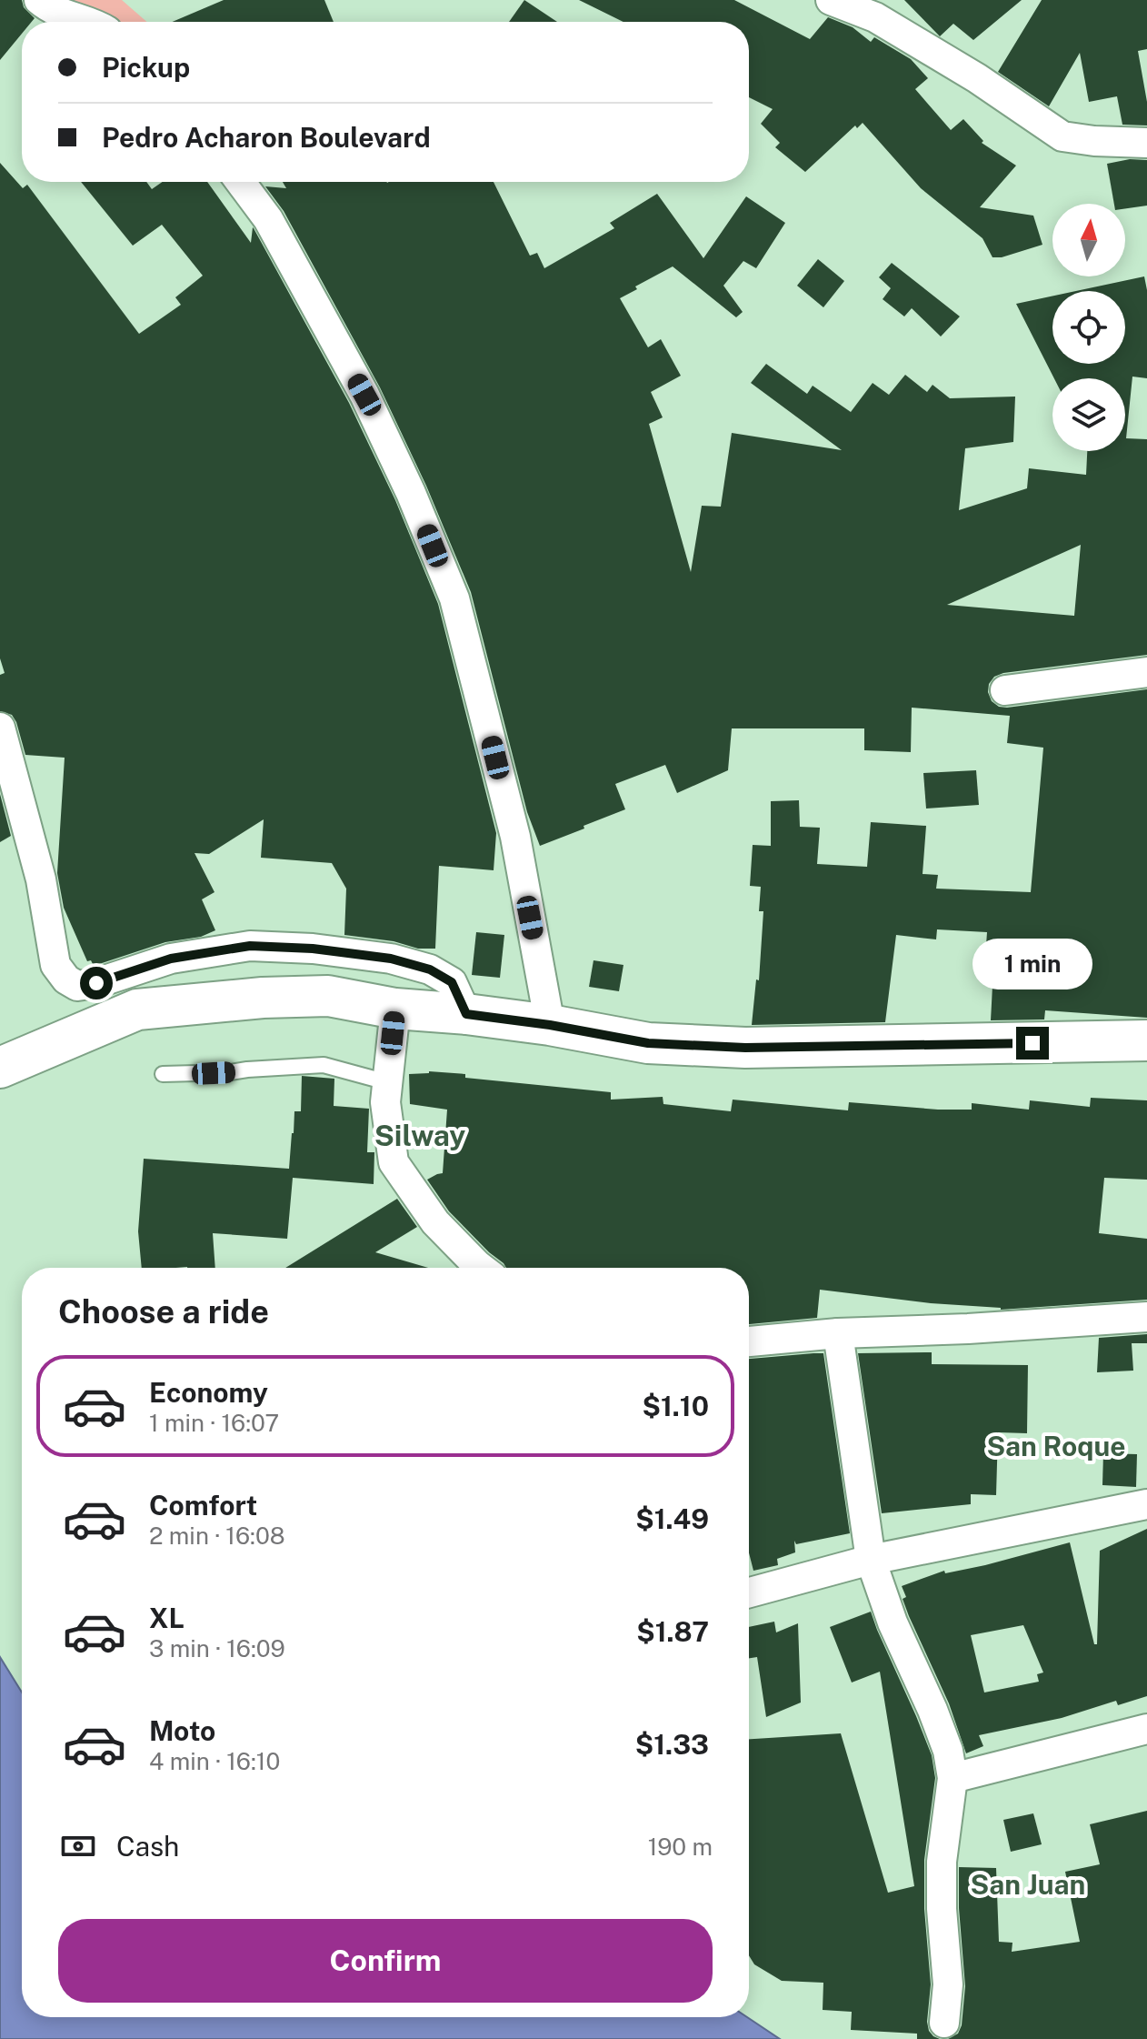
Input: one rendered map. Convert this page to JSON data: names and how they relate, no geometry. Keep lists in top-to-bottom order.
{
  "districts": ["Silway", "San Roque", "San Juan"],
  "north": "top",
  "page": {
    "banner": ["Pickup", "Pedro Acharon Boulevard"],
    "bubble": "1 min",
    "heading": "Choose a ride",
    "list": [
      {
        "name": "Economy",
        "note": "1 min · 16:07",
        "value": "$1.10"
      },
      {
        "name": "Comfort",
        "note": "2 min · 16:08",
        "value": "$1.49"
      },
      {
        "name": "XL",
        "note": "3 min · 16:09",
        "value": "$1.87"
      },
      {
        "name": "Moto",
        "note": "4 min · 16:10",
        "value": "$1.33"
      }
    ],
    "pay": ["Cash", "190 m"],
    "buttons": "Confirm"
  }
}
